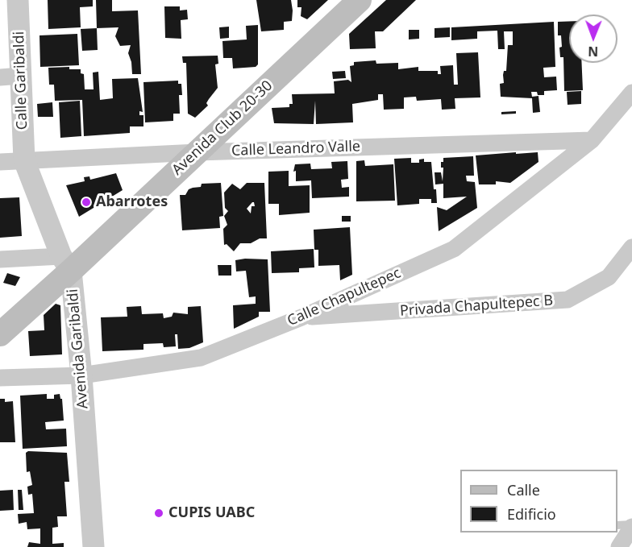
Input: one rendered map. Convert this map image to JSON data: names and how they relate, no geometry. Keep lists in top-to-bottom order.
{
  "streets": {
    "main road": ["Avenida Club 20-30"],
    "street": [
      "Calle Garibaldi",
      "Calle Leandro Valle",
      "Calle Chapultepec",
      "Privada Chapultepec B",
      "Avenida Garibaldi"
    ]
  },
  "crossings": [
    ["Calle Garibaldi", "Calle Leandro Valle"],
    ["Calle Garibaldi", "Avenida Garibaldi"],
    ["Avenida Club 20-30", "Calle Leandro Valle"],
    ["Avenida Club 20-30", "Avenida Garibaldi"],
    ["Calle Leandro Valle", "Calle Chapultepec"],
    ["Calle Leandro Valle", "Avenida Garibaldi"],
    ["Calle Chapultepec", "Privada Chapultepec B"],
    ["Calle Chapultepec", "Avenida Garibaldi"]
  ],
  "places": ["Abarrotes", "CUPIS UABC"],
  "legend": ["Calle", "Edificio"],
  "north": "bottom"
}
